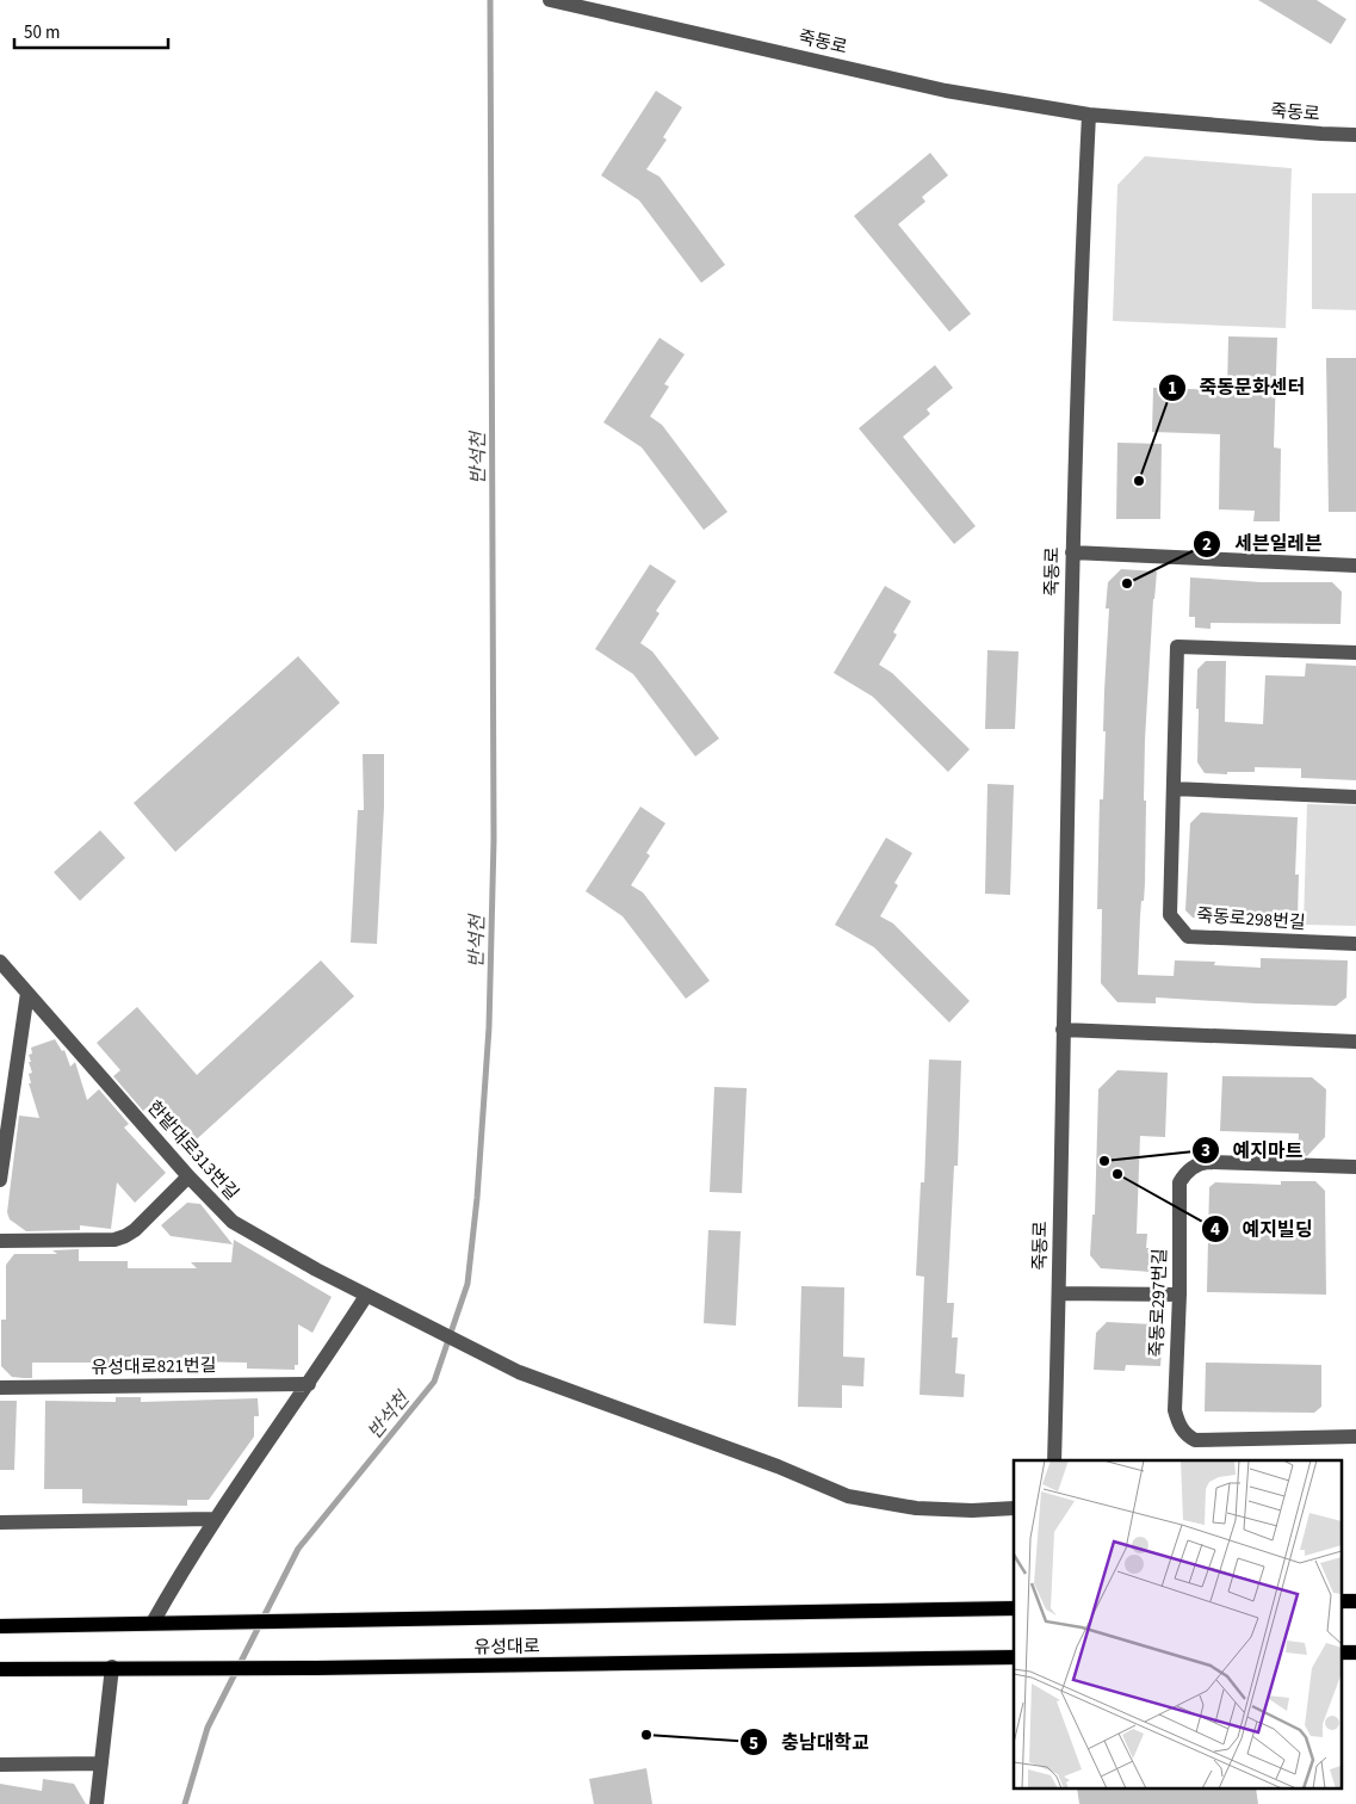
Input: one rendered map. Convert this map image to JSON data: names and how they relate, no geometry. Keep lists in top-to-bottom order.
{
  "streets": {
    "main road": ["유성대로"],
    "street": [
      "죽동로",
      "죽동로298번길",
      "한밭대로313번길",
      "죽동로297번길",
      "유성대로821번길"
    ]
  },
  "water": ["반석천"],
  "places": [
    "죽동문화센터",
    "세븐일레븐",
    "예지마트",
    "예지빌딩",
    "충남대학교"
  ],
  "scale_bar": "50 m"
}
